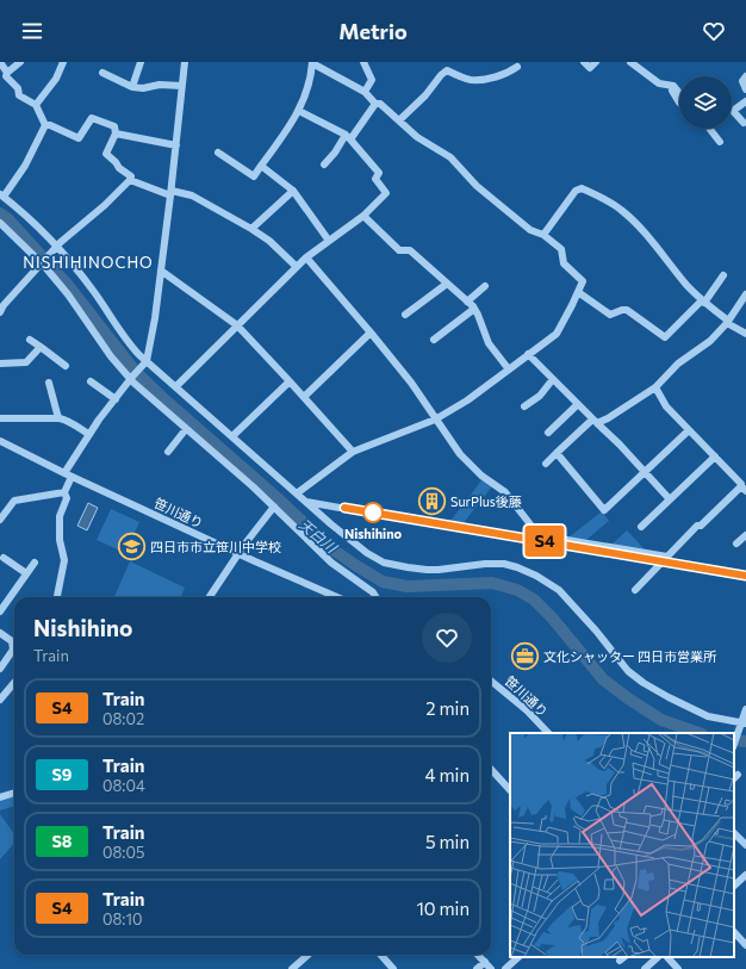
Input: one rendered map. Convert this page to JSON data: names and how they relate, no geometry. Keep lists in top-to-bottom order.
{
  "streets": {
    "street": ["笹川通り"]
  },
  "districts": ["NISHIHINOCHO"],
  "water": ["天白川"],
  "places": {
    "building": ["SurPlus後藤"],
    "other": ["Nishihino"],
    "school or university": ["四日市市立笹川中学校"],
    "office": ["文化シャッター 四日市営業所"]
  },
  "page": {
    "header": "Metrio",
    "on_map": "S4",
    "heading": ["Nishihino", "Train"],
    "list": [
      {
        "mark": "S4",
        "name": "Train",
        "note": "08:02",
        "value": "2 min"
      },
      {
        "mark": "S9",
        "name": "Train",
        "note": "08:04",
        "value": "4 min"
      },
      {
        "mark": "S8",
        "name": "Train",
        "note": "08:05",
        "value": "5 min"
      },
      {
        "mark": "S4",
        "name": "Train",
        "note": "08:10",
        "value": "10 min"
      }
    ]
  }
}
